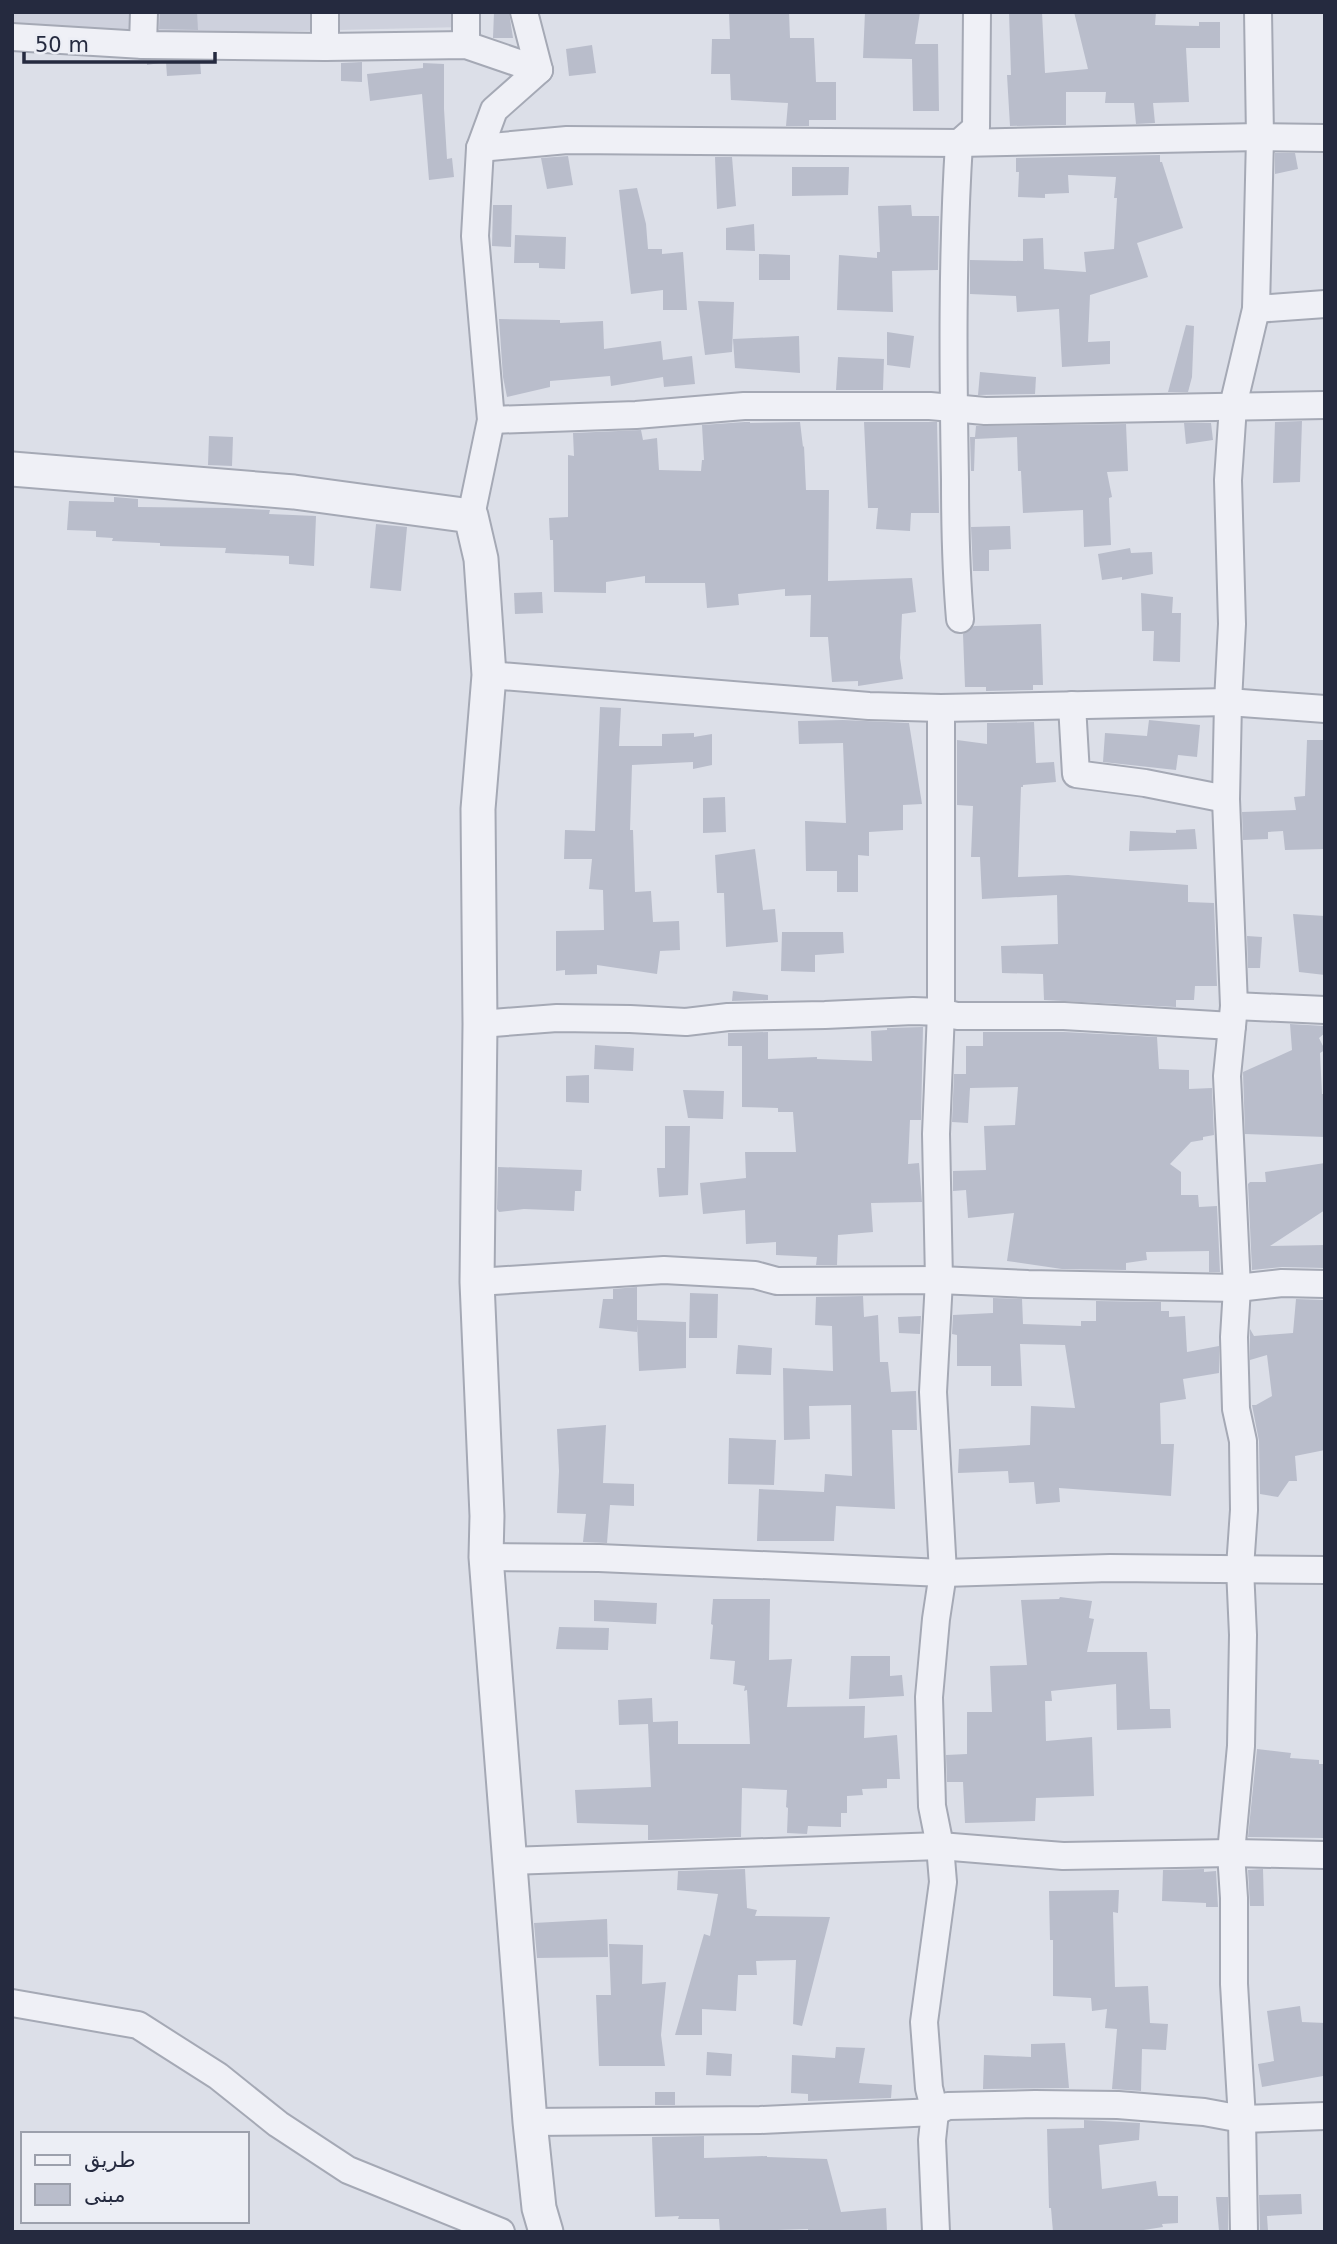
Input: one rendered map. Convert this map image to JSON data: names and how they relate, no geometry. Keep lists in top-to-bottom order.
{
  "legend": ["طريق", "مبنى"],
  "scale_bar": "50 m"
}
